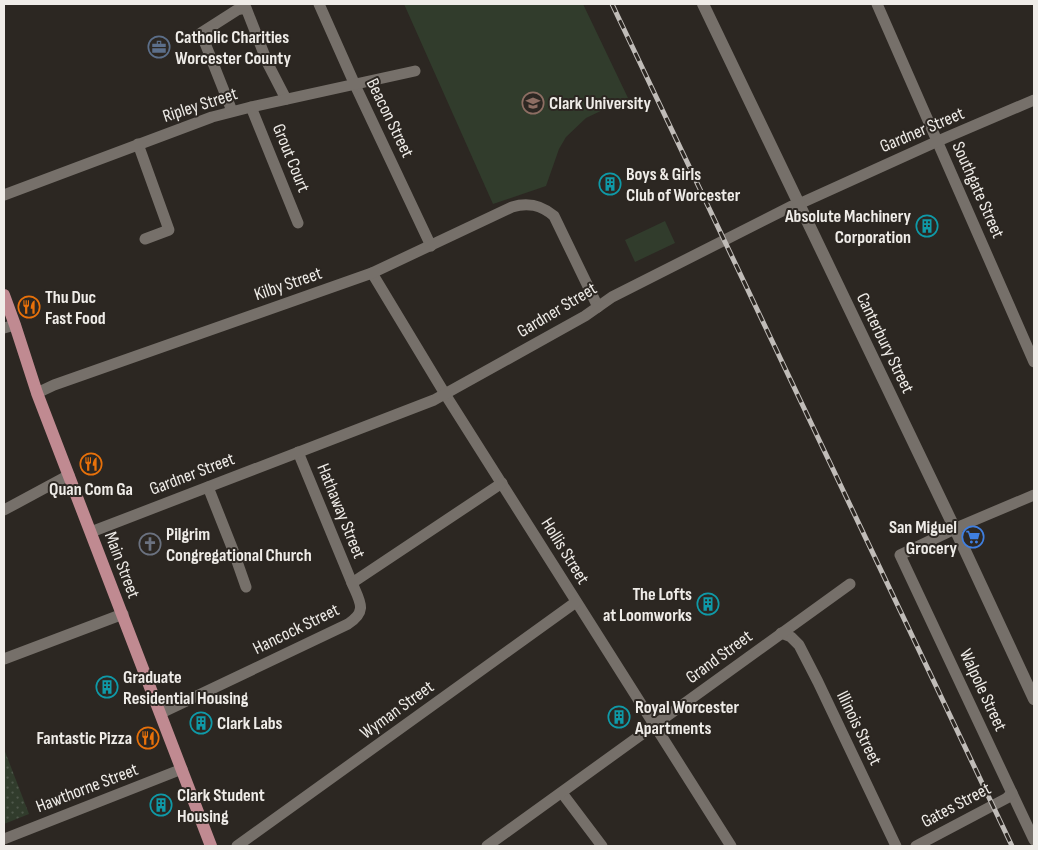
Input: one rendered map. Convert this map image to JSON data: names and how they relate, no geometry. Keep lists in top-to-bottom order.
{
  "streets": {
    "main road": ["Main Street"],
    "street": [
      "Ripley Street",
      "Beacon Street",
      "Gardner Street",
      "Grout Court",
      "Southgate Street",
      "Kilby Street",
      "Canterbury Street",
      "Hathaway Street",
      "Hollis Street",
      "Hancock Street",
      "Grand Street",
      "Walpole Street",
      "Wyman Street",
      "Illinois Street",
      "Hawthorne Street",
      "Gates Street"
    ]
  },
  "crossings": [
    ["Ripley Street", "Beacon Street"],
    ["Ripley Street", "Grout Court"],
    ["Beacon Street", "Kilby Street"],
    ["Gardner Street", "Southgate Street"],
    ["Gardner Street", "Kilby Street"],
    ["Gardner Street", "Canterbury Street"],
    ["Gardner Street", "Hathaway Street"],
    ["Gardner Street", "Hollis Street"],
    ["Gardner Street", "Main Street"],
    ["Kilby Street", "Hollis Street"],
    ["Kilby Street", "Main Street"],
    ["Canterbury Street", "Walpole Street"],
    ["Hathaway Street", "Hancock Street"],
    ["Hollis Street", "Hancock Street"],
    ["Hollis Street", "Grand Street"],
    ["Hollis Street", "Wyman Street"],
    ["Main Street", "Hancock Street"],
    ["Main Street", "Hawthorne Street"],
    ["Grand Street", "Illinois Street"],
    ["Walpole Street", "Gates Street"]
  ],
  "places": {
    "office": ["Catholic Charities Worcester County"],
    "school or university": ["Clark University"],
    "building": [
      "Boys & Girls Club of Worcester",
      "Absolute Machinery Corporation",
      "The Lofts at Loomworks",
      "Graduate Residential Housing",
      "Royal Worcester Apartments",
      "Clark Labs",
      "Clark Student Housing"
    ],
    "restaurant": ["Thu Duc Fast Food", "Quan Com Ga", "Fantastic Pizza"],
    "supermarket": ["San Miguel Grocery"],
    "church": ["Pilgrim Congregational Church"]
  }
}
